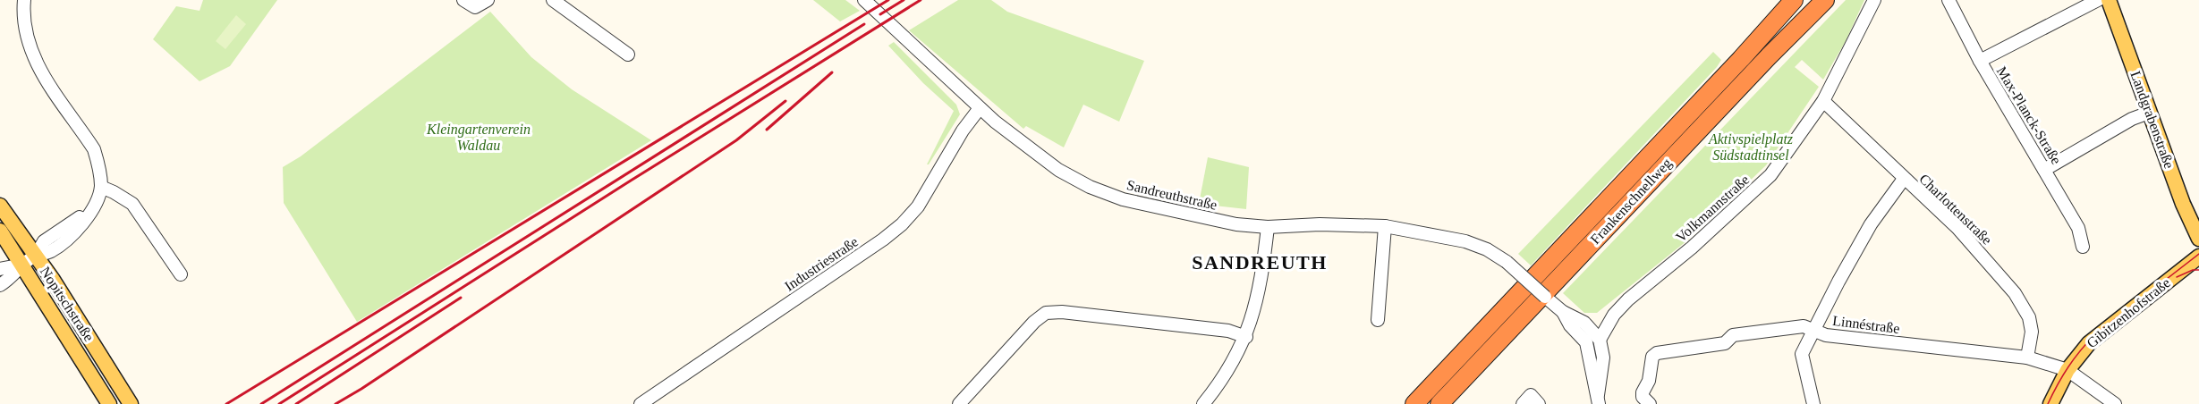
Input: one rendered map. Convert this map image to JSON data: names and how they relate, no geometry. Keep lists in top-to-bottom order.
{
  "streets": {
    "highway": ["Frankenschnellweg"],
    "main road": ["Landgrabenstraße", "Nopitschstraße", "Gibitzenhofstraße"],
    "street": [
      "Max-Planck-Straße",
      "Sandreuthstraße",
      "Volkmannstraße",
      "Charlottenstraße",
      "Industriestraße",
      "Linnéstraße"
    ]
  },
  "crossings": [
    ["Sandreuthstraße", "Volkmannstraße"],
    ["Sandreuthstraße", "Industriestraße"],
    ["Volkmannstraße", "Charlottenstraße"],
    ["Charlottenstraße", "Linnéstraße"],
    ["Gibitzenhofstraße", "Linnéstraße"]
  ],
  "districts": ["SANDREUTH"],
  "parks": ["Kleingartenverein Waldau", "Aktivspielplatz Südstadtinsel"]
}
